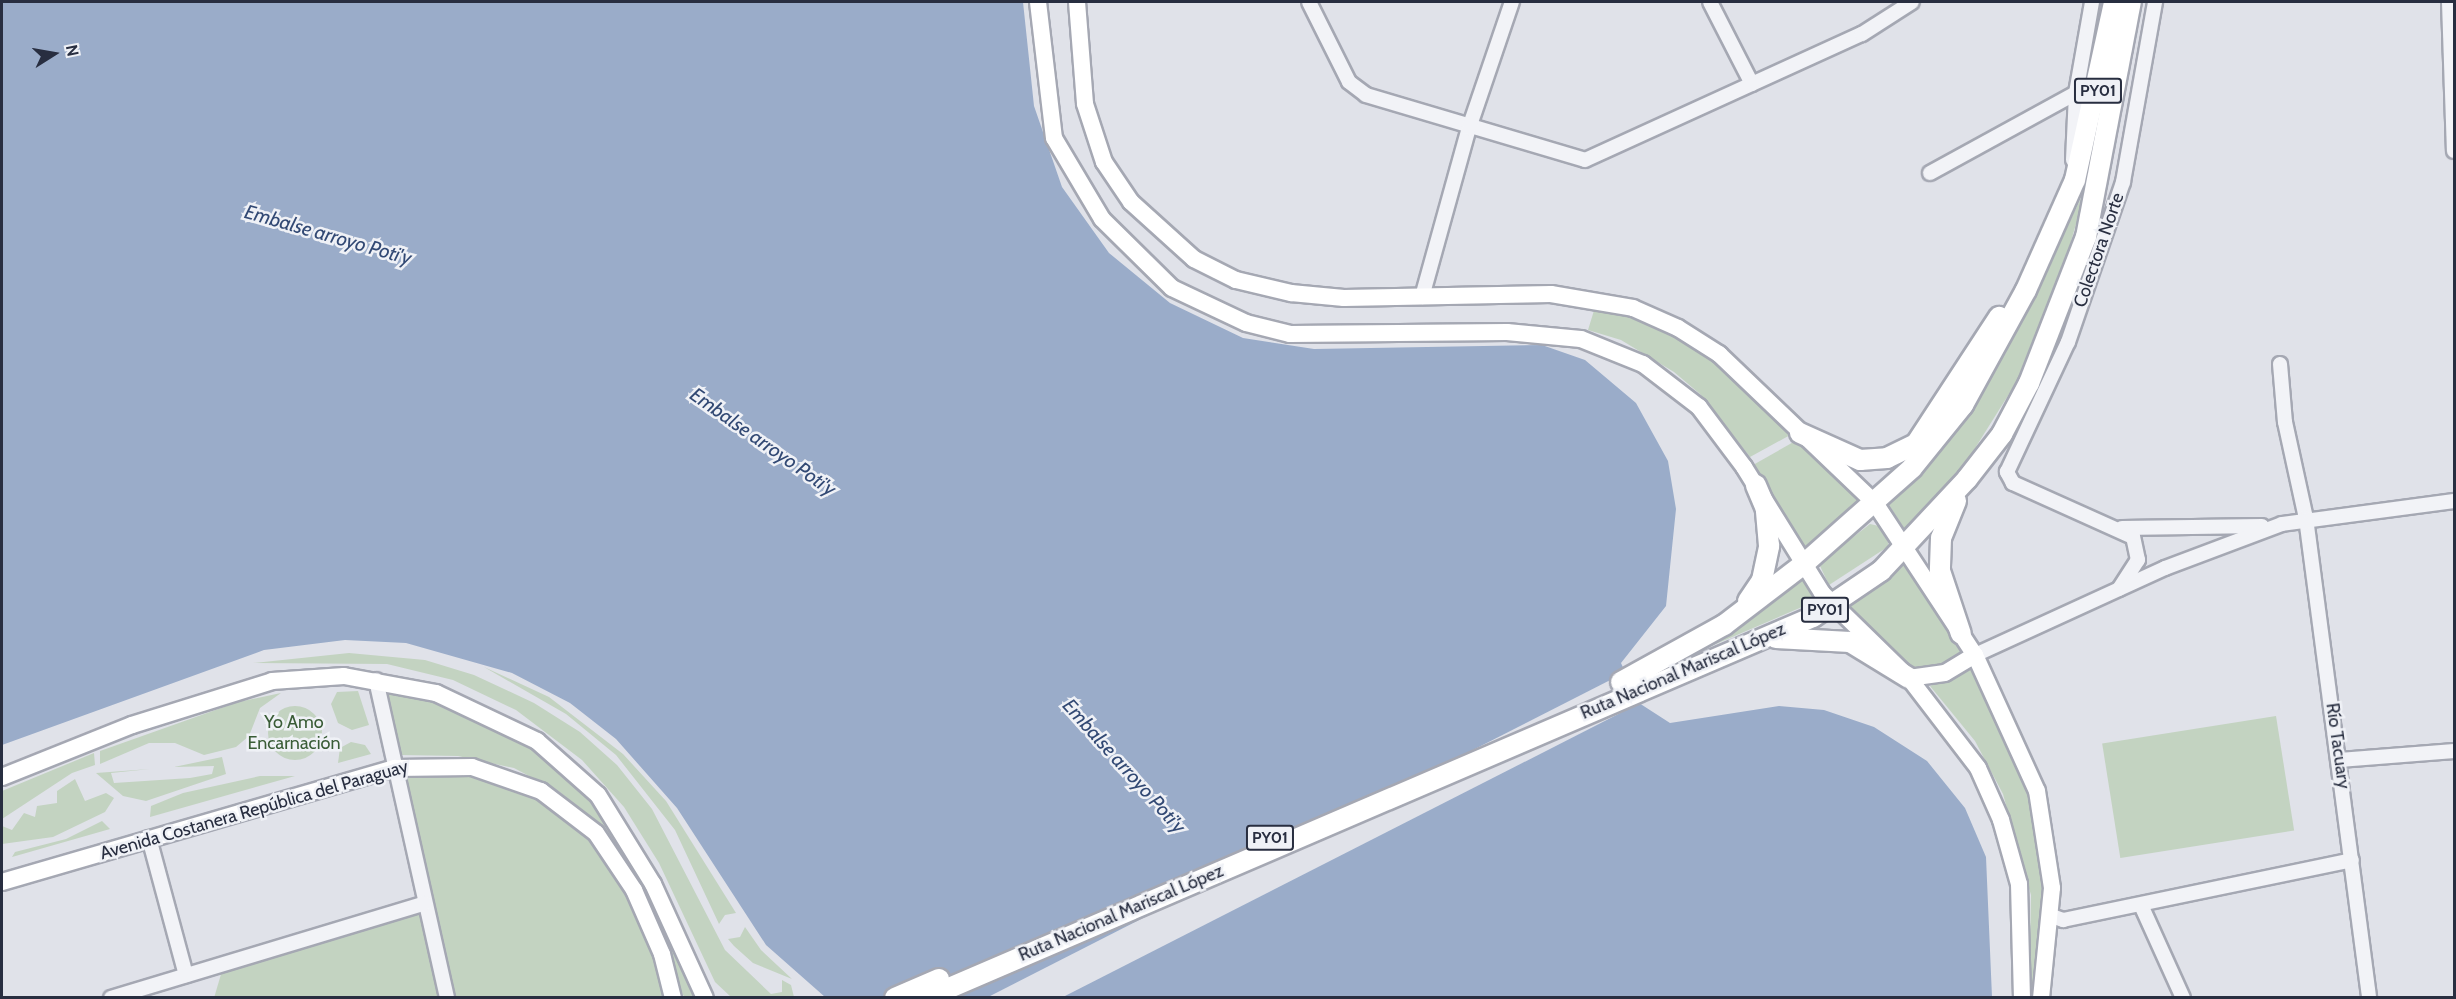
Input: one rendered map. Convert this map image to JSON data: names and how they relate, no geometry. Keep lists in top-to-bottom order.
{
  "streets": {
    "highway": ["PY01", "Ruta Nacional Mariscal López"],
    "main road": ["Avenida Costanera República del Paraguay"],
    "street": ["Colectora Norte", "Río Tacuary"]
  },
  "water": ["Embalse arroyo Poti'y"],
  "parks": ["Yo Amo Encarnación"],
  "north": "right"
}
